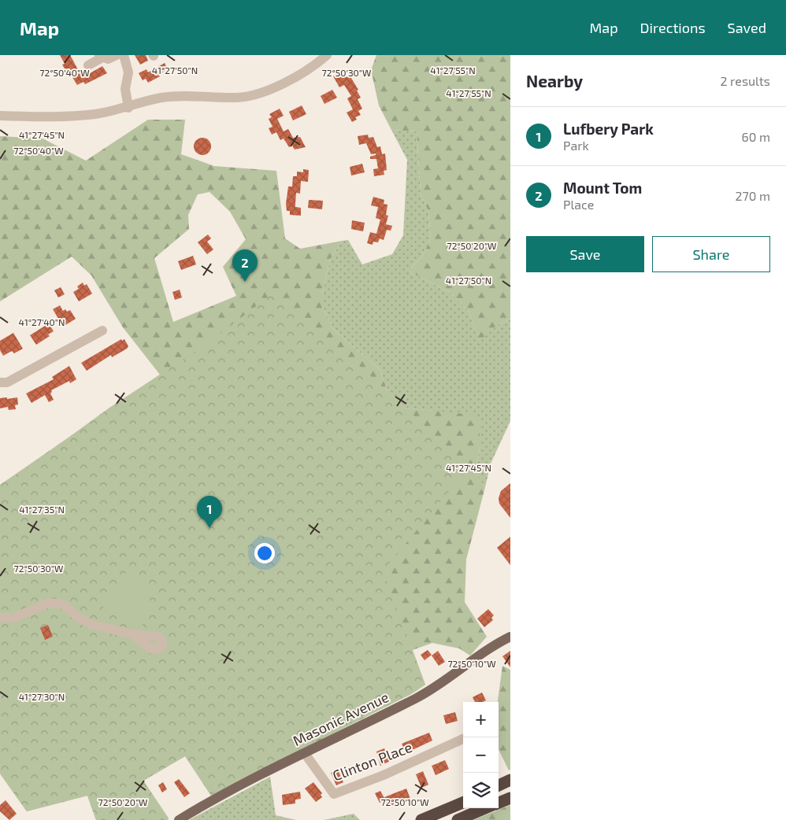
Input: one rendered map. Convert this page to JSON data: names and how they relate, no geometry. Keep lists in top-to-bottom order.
{
  "streets": {
    "main road": ["Masonic Avenue"],
    "street": ["Clinton Place"]
  },
  "crossings": [
    ["Masonic Avenue", "Clinton Place"]
  ],
  "page": {
    "header": "Map",
    "nav": ["Map", "Directions", "Saved"],
    "heading": ["Nearby", "2 results"],
    "list": [
      {
        "mark": "1",
        "name": "Lufbery Park",
        "note": "Park",
        "value": "60 m"
      },
      {
        "mark": "2",
        "name": "Mount Tom",
        "note": "Place",
        "value": "270 m"
      }
    ],
    "buttons": ["Save", "Share"],
    "pins": ["2", "1"],
    "map_buttons": ["+", "−"]
  },
  "coordinates": [
    "41°27'50\"N",
    "41°27'55\"N",
    "72°50'30\"W",
    "72°50'40\"W",
    "41°27'45\"N",
    "72°50'20\"W",
    "41°27'40\"N",
    "41°27'35\"N",
    "72°50'10\"W",
    "41°27'30\"N"
  ]
}
